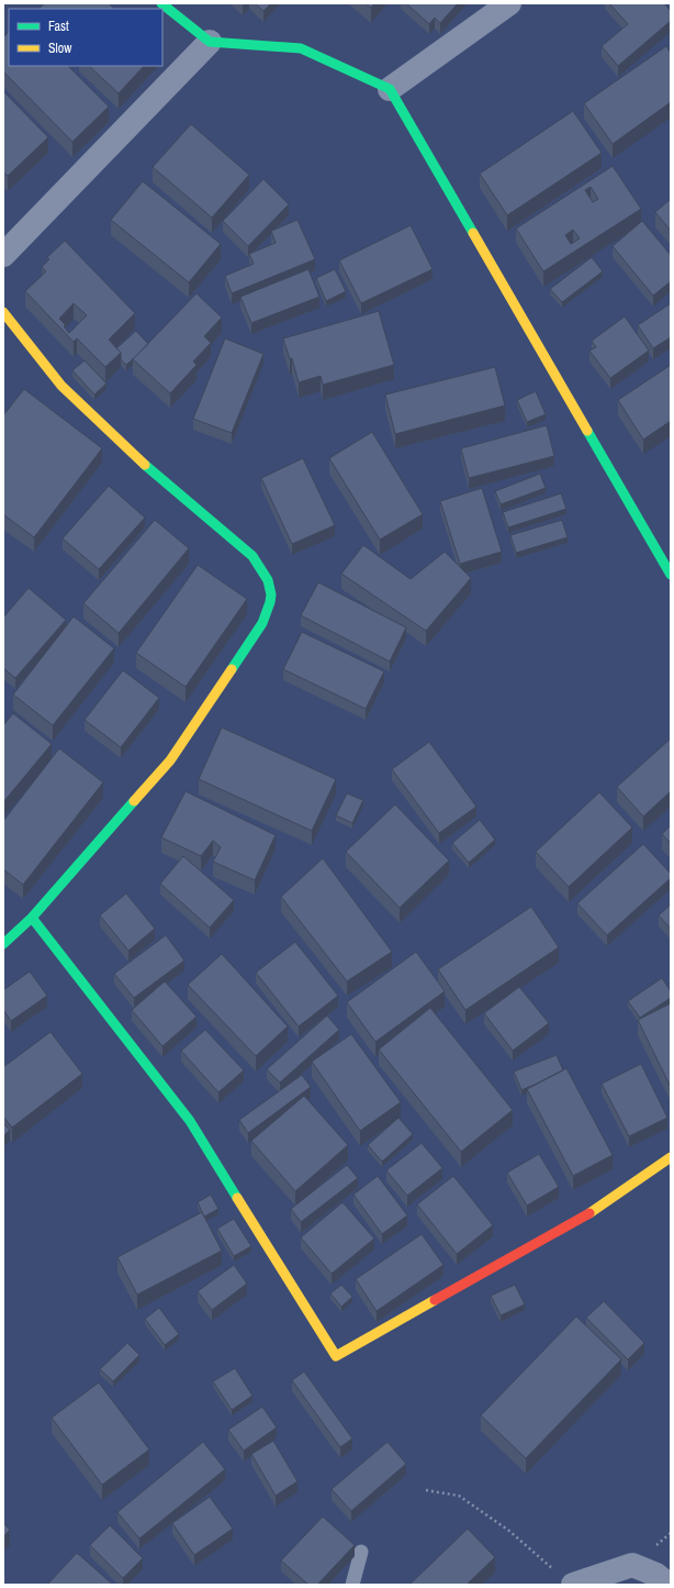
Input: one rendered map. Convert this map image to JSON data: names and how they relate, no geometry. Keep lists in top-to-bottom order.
{
  "legend": ["Fast", "Slow"]
}
